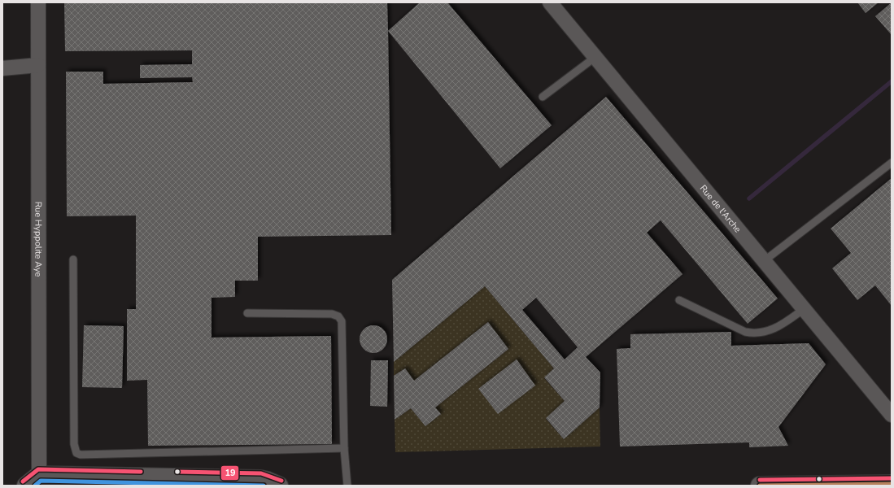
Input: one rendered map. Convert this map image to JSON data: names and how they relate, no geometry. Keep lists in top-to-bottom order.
{
  "streets": {
    "street": ["Rue de l'Arche", "Rue Hyppolite Aye"]
  },
  "lines": ["transit line 19"]
}
